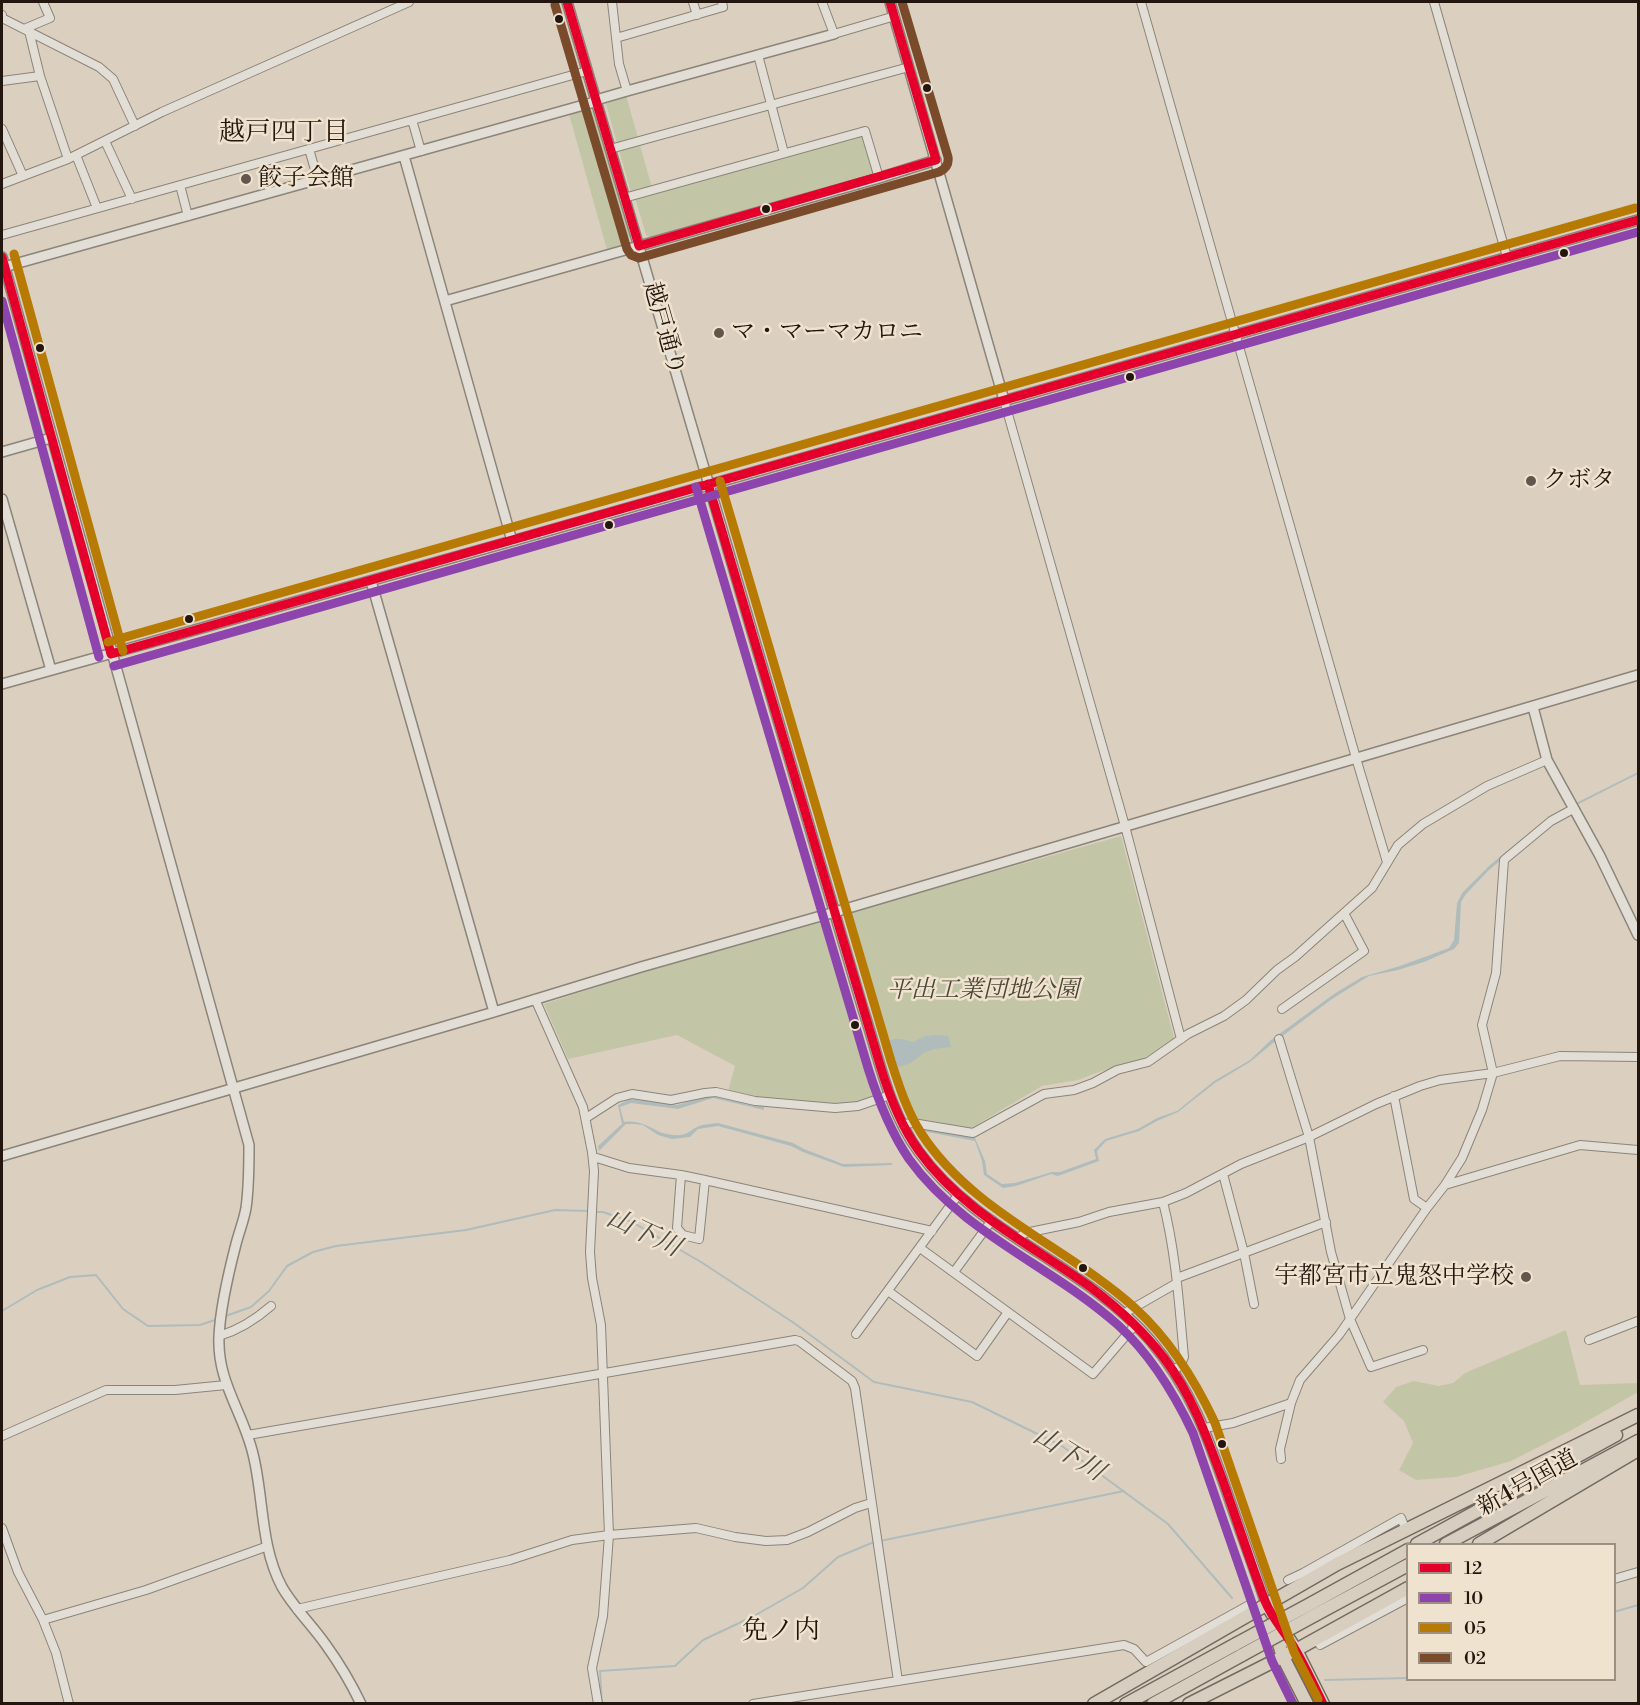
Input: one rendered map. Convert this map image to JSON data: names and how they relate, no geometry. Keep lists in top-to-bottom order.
{
  "streets": {
    "main road": ["新4号国道"],
    "street": ["越戸通り"]
  },
  "districts": ["越戸四丁目", "免ノ内"],
  "water": ["山下川"],
  "parks": ["平出工業団地公園"],
  "places": [
    "餃子会館",
    "マ・マーマカロニ",
    "クボタ",
    "宇都宮市立鬼怒中学校"
  ],
  "lines": [
    "transit line 12",
    "transit line 02",
    "transit line 05",
    "transit line 10"
  ],
  "legend": [
    "12",
    "10",
    "05",
    "02"
  ]
}
